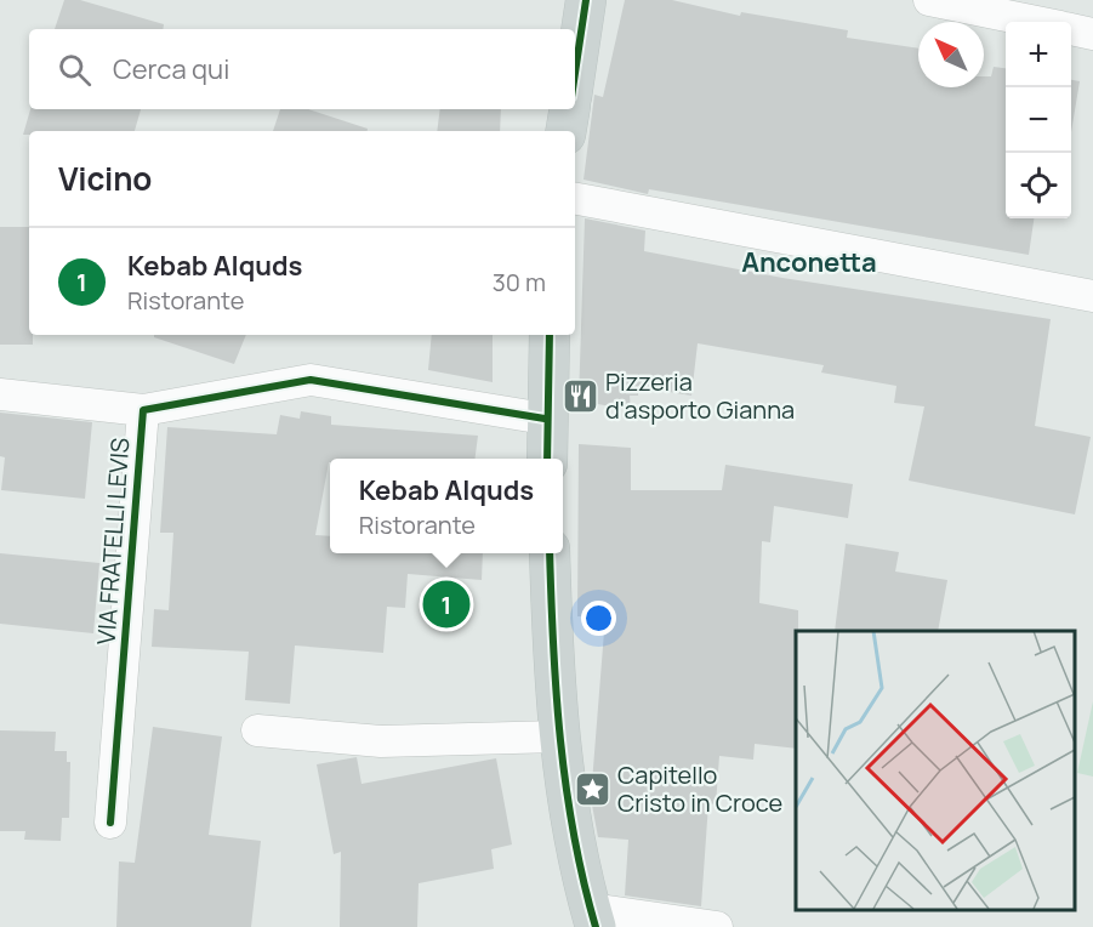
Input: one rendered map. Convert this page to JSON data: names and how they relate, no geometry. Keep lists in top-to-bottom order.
{
  "streets": {
    "street": ["VIA FRATELLI LEVIS"]
  },
  "districts": ["Anconetta"],
  "places": {
    "restaurant": ["Pizzeria d'asporto Gianna"],
    "place": ["Capitello Cristo in Croce"]
  },
  "north": "top left",
  "page": {
    "map_buttons": ["+", "−"],
    "search": "Cerca qui",
    "heading": "Vicino",
    "list": [
      {
        "mark": "1",
        "name": "Kebab Alquds",
        "note": "Ristorante",
        "value": "30 m"
      }
    ],
    "popup": ["Kebab Alquds", "Ristorante"],
    "pins": "1"
  }
}
